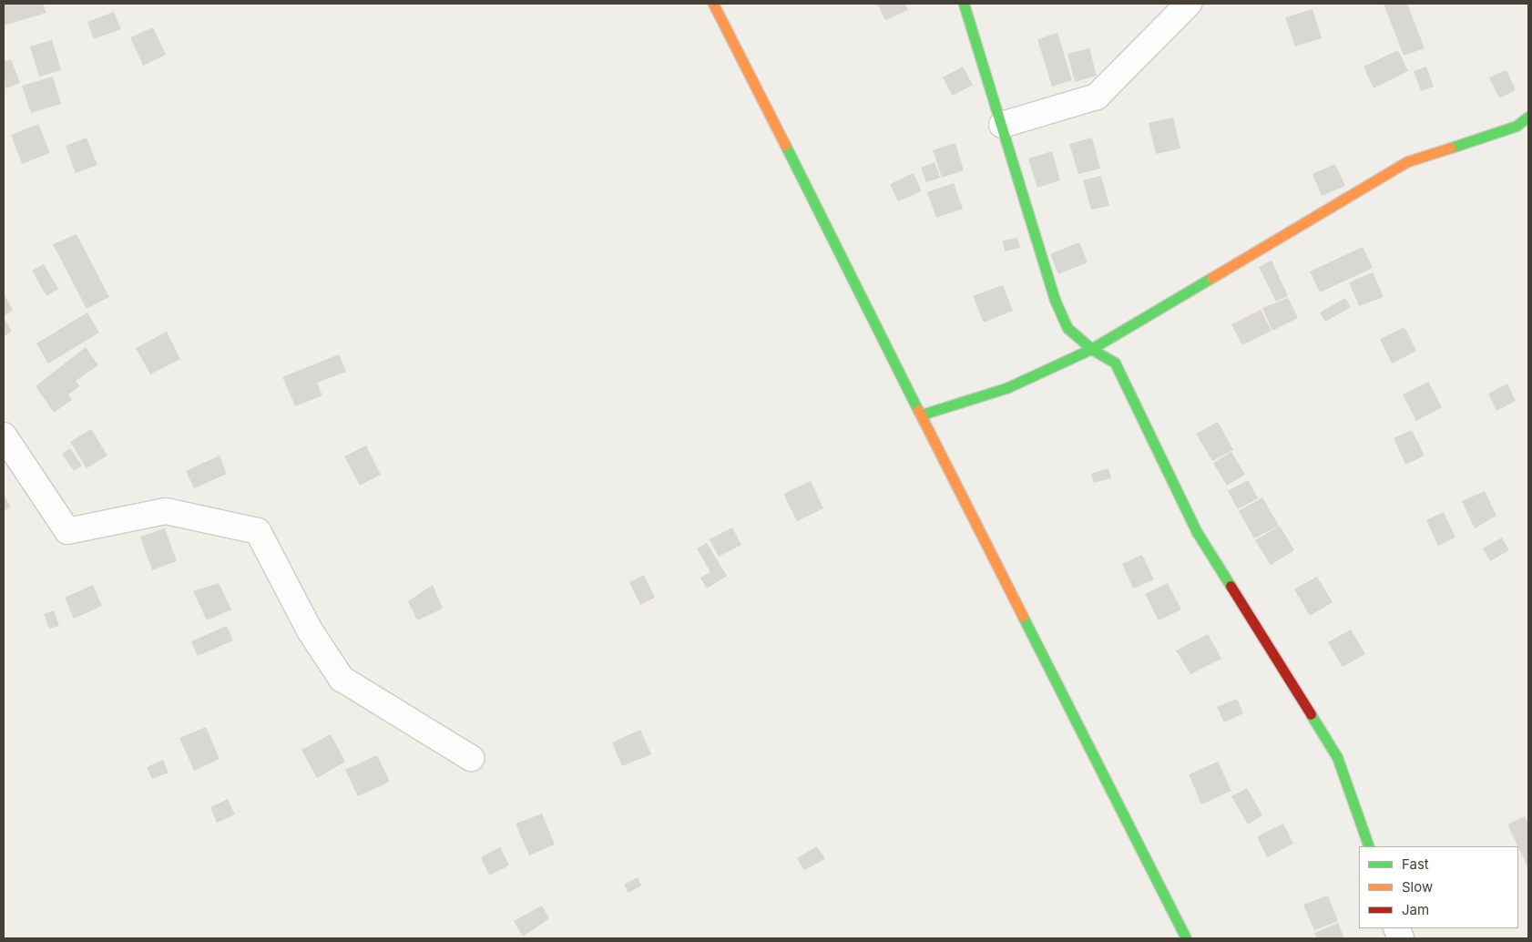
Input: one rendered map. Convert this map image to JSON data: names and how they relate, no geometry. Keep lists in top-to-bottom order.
{
  "legend": ["Fast", "Slow", "Jam"]
}
